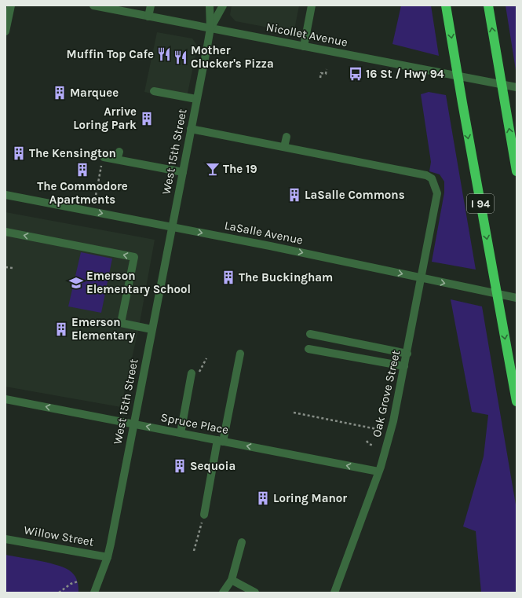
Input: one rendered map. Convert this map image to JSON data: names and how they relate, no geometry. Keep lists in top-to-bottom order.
{
  "streets": {
    "highway": ["I 94"],
    "street": [
      "Nicollet Avenue",
      "West 15th Street",
      "LaSalle Avenue",
      "Oak Grove Street",
      "Spruce Place",
      "Willow Street"
    ]
  },
  "crossings": [
    ["Nicollet Avenue", "West 15th Street"],
    ["West 15th Street", "LaSalle Avenue"],
    ["West 15th Street", "Spruce Place"],
    ["West 15th Street", "Willow Street"],
    ["LaSalle Avenue", "Oak Grove Street"],
    ["Oak Grove Street", "Spruce Place"]
  ],
  "one_way": ["LaSalle Avenue", "Spruce Place"],
  "places": {
    "restaurant": ["Muffin Top Cafe", "Mother Clucker's Pizza"],
    "bus stop": ["16 St / Hwy 94"],
    "building": [
      "Marquee",
      "Arrive Loring Park",
      "The Kensington",
      "The Commodore Apartments",
      "LaSalle Commons",
      "The Buckingham",
      "Emerson Elementary",
      "Sequoia",
      "Loring Manor"
    ],
    "bar": ["The 19"],
    "school or university": ["Emerson Elementary School"]
  }
}
